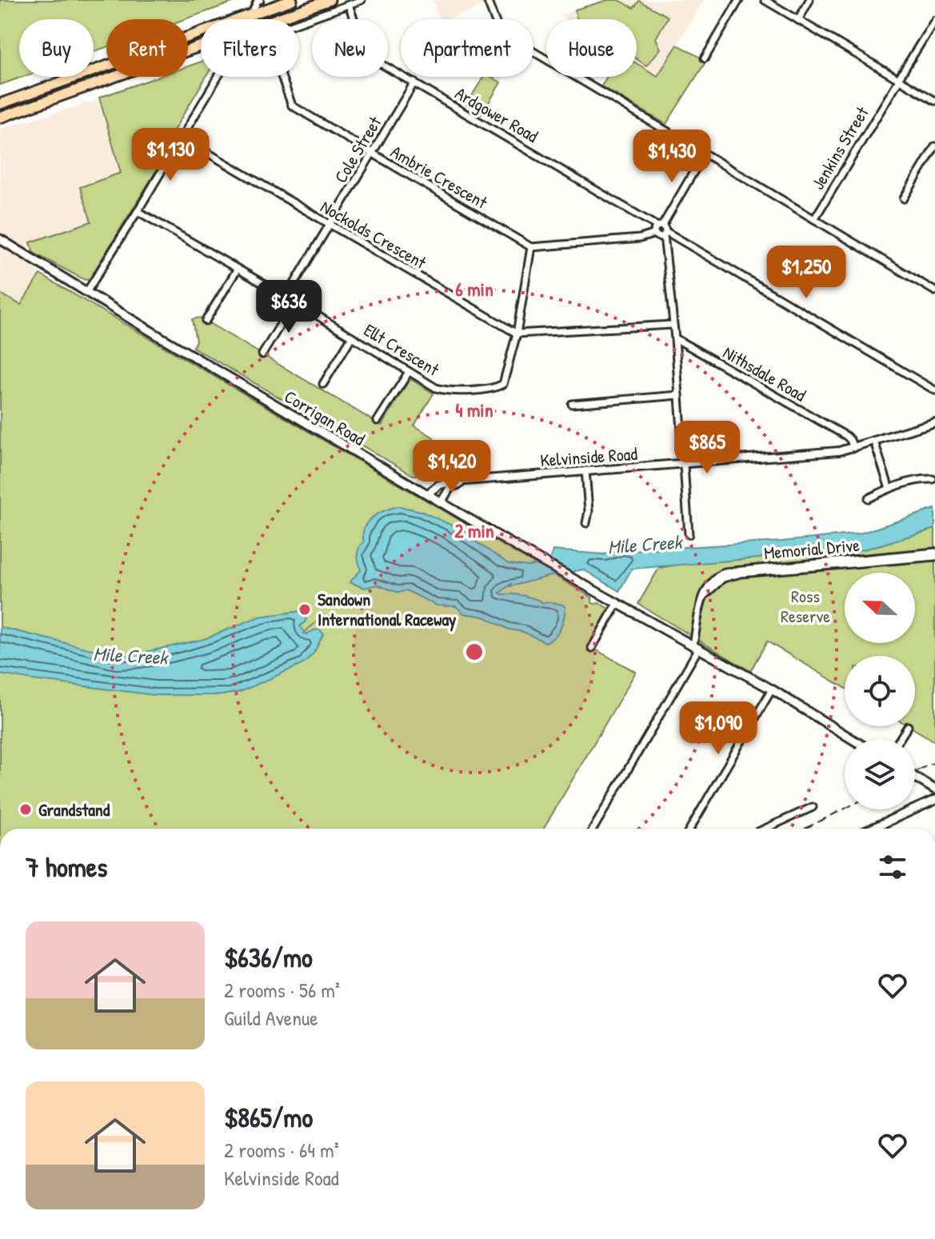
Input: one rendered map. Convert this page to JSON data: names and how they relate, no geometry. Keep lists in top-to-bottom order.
{
  "streets": {
    "main road": ["Corrigan Road"],
    "street": [
      "Ardgower Road",
      "Jenkins Street",
      "Cole Street",
      "Ambrie Crescent",
      "Nockolds Crescent",
      "Ellt Crescent",
      "Nithsdale Road",
      "Kelvinside Road",
      "Memorial Drive"
    ]
  },
  "crossings": [
    ["Ardgower Road", "Cole Street"],
    ["Cole Street", "Ambrie Crescent"],
    ["Cole Street", "Nockolds Crescent"],
    ["Cole Street", "Ellt Crescent"],
    ["Ambrie Crescent", "Ellt Crescent"],
    ["Nockolds Crescent", "Ellt Crescent"],
    ["Nithsdale Road", "Kelvinside Road"],
    ["Corrigan Road", "Kelvinside Road"],
    ["Corrigan Road", "Memorial Drive"]
  ],
  "water": ["Mile Creek"],
  "parks": ["Ross Reserve"],
  "places": ["Sandown International Raceway", "Grandstand"],
  "north": "left",
  "page": {
    "chip": [
      "Buy",
      "Rent",
      "Filters",
      "New",
      "Apartment",
      "House"
    ],
    "price": [
      "$1,130",
      "$1,430",
      "$1,250",
      "$636",
      "$865",
      "$1,420",
      "$1,090"
    ],
    "heading": "7 homes",
    "list": [
      {
        "name": "$636/mo",
        "note": "2 rooms · 56 m² · Guild Avenue"
      },
      {
        "name": "$865/mo",
        "note": "2 rooms · 64 m² · Kelvinside Road"
      }
    ]
  },
  "rings": ["6 min", "4 min", "2 min"]
}
